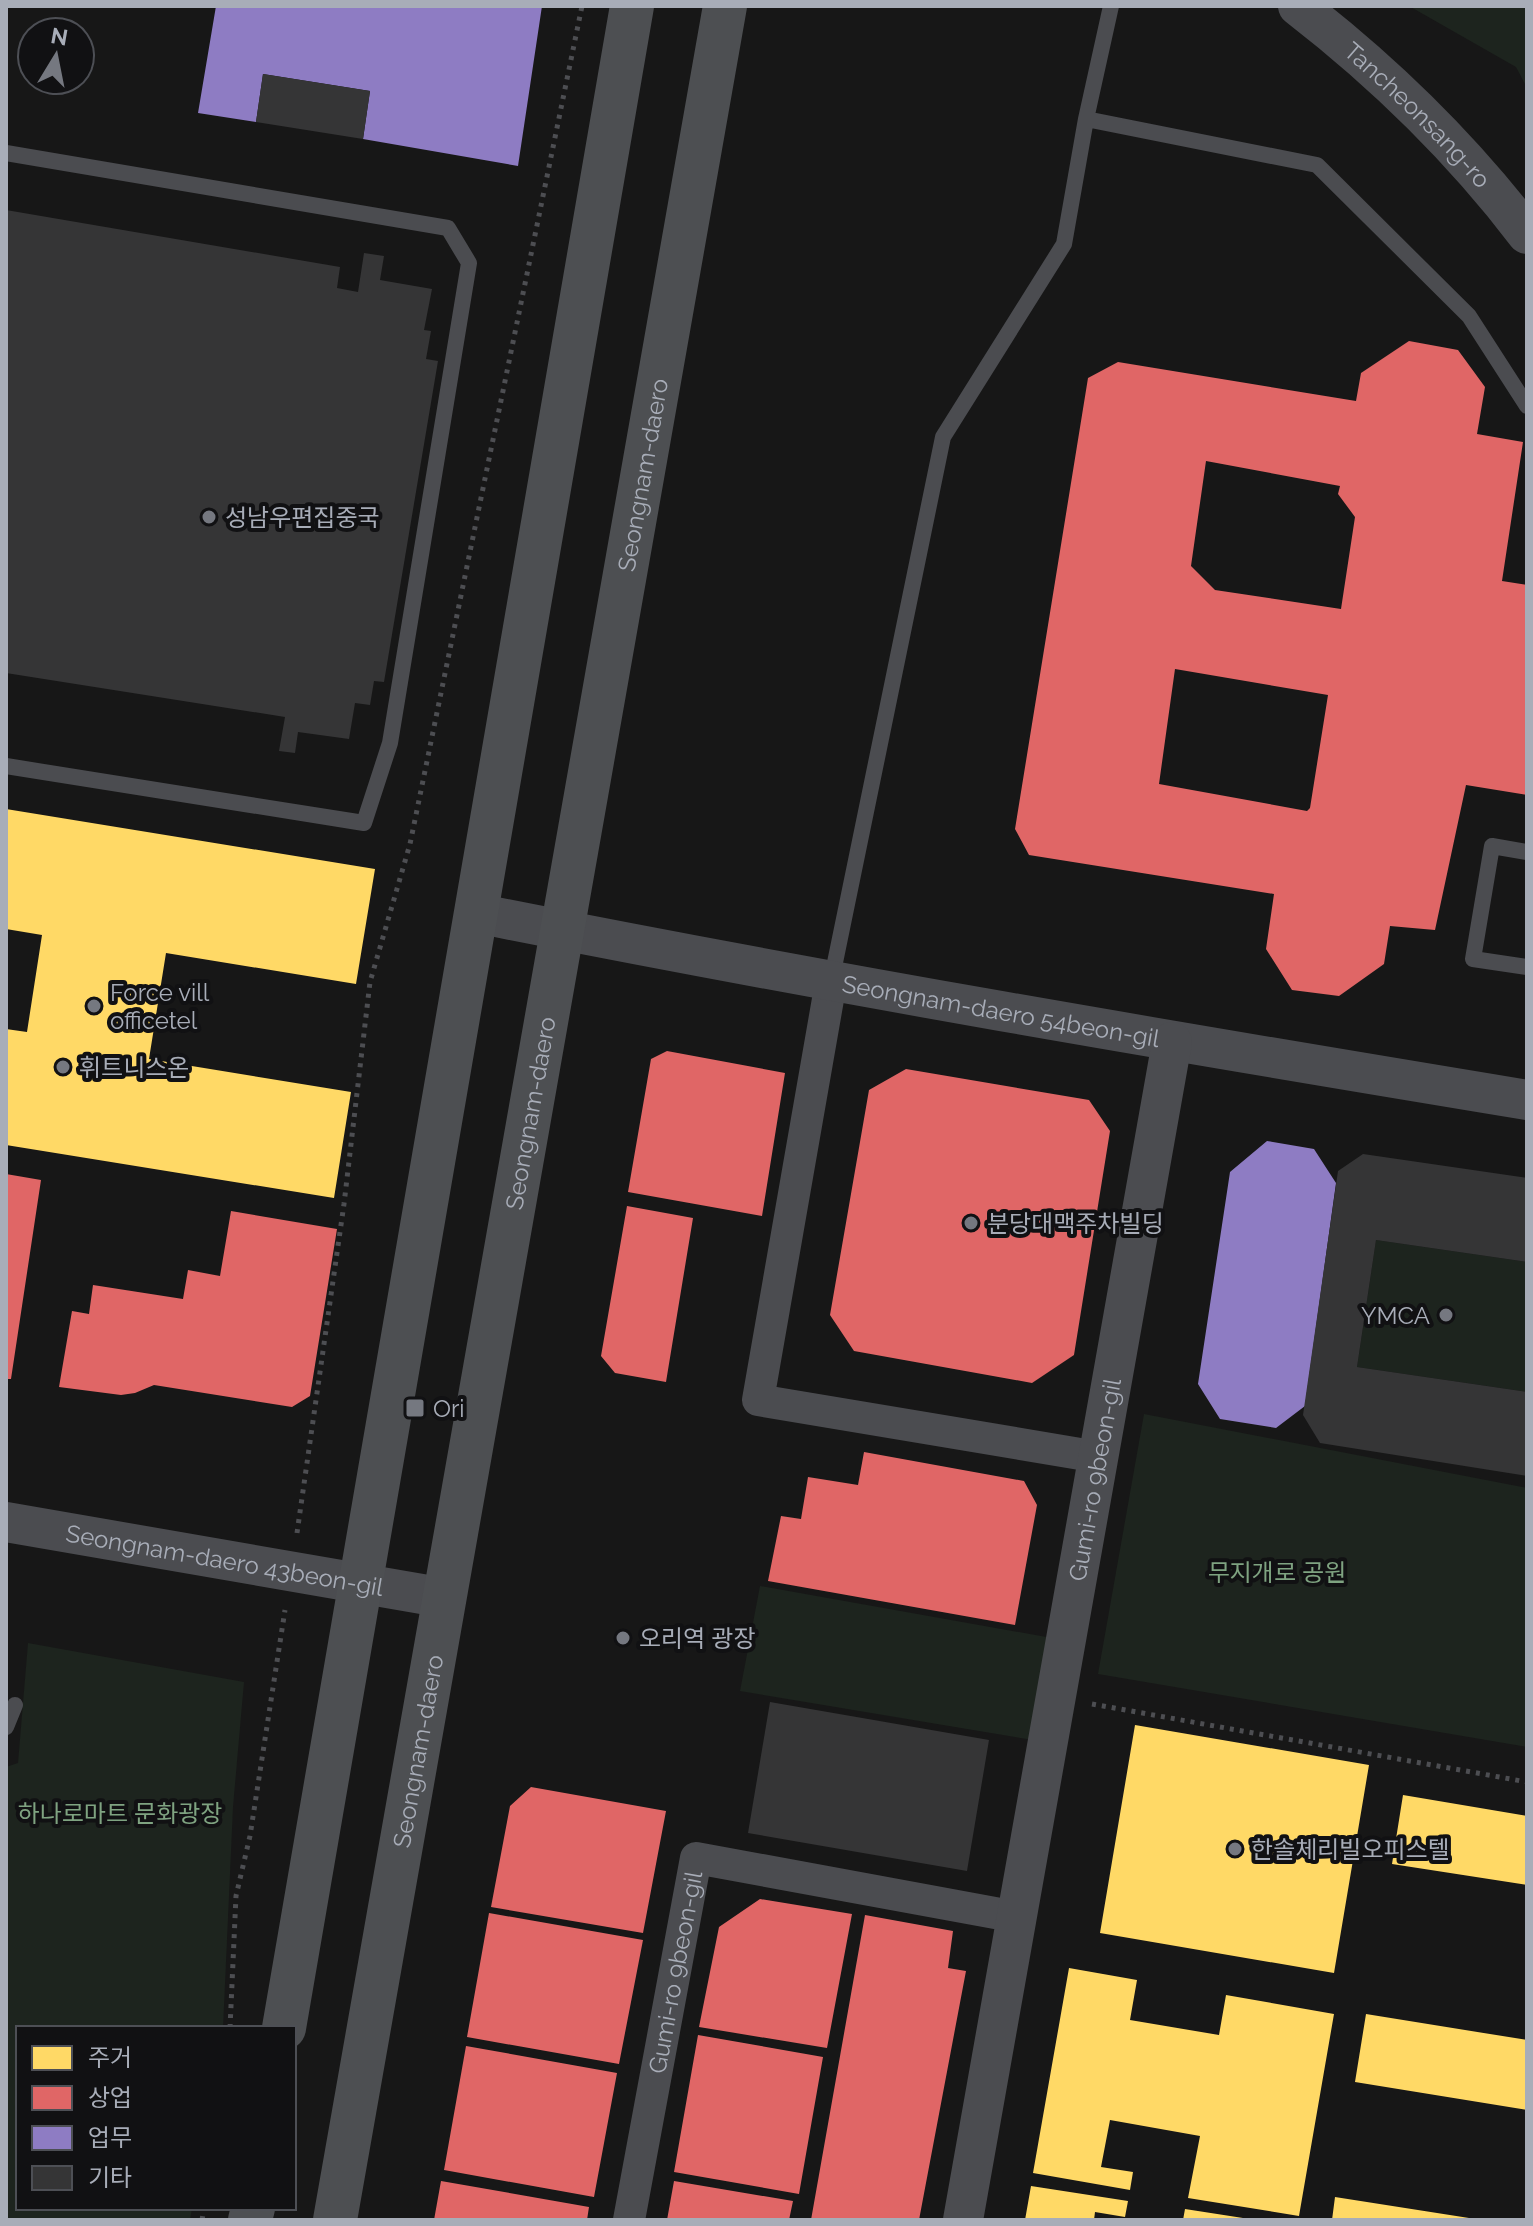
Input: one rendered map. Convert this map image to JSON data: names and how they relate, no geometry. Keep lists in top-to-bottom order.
{
  "streets": {
    "main road": ["Seongnam-daero"],
    "street": [
      "Tancheonsang-ro",
      "Seongnam-daero 54beon-gil",
      "Gumi-ro 9beon-gil",
      "Seongnam-daero 43beon-gil"
    ]
  },
  "crossings": [
    ["Seongnam-daero", "Seongnam-daero 54beon-gil"],
    ["Seongnam-daero", "Seongnam-daero 43beon-gil"],
    ["Seongnam-daero 54beon-gil", "Gumi-ro 9beon-gil"]
  ],
  "parks": ["무지개로 공원", "하나로마트 문화광장"],
  "places": {
    "other": [
      "성남우편집중국",
      "Force vill officetel",
      "휘트니스온",
      "분당대맥주차빌딩",
      "YMCA",
      "오리역 광장",
      "한솔체리빌오피스텔"
    ],
    "transit": ["Ori"]
  },
  "legend": [
    "주거",
    "상업",
    "업무",
    "기타"
  ],
  "north": "top"
}
